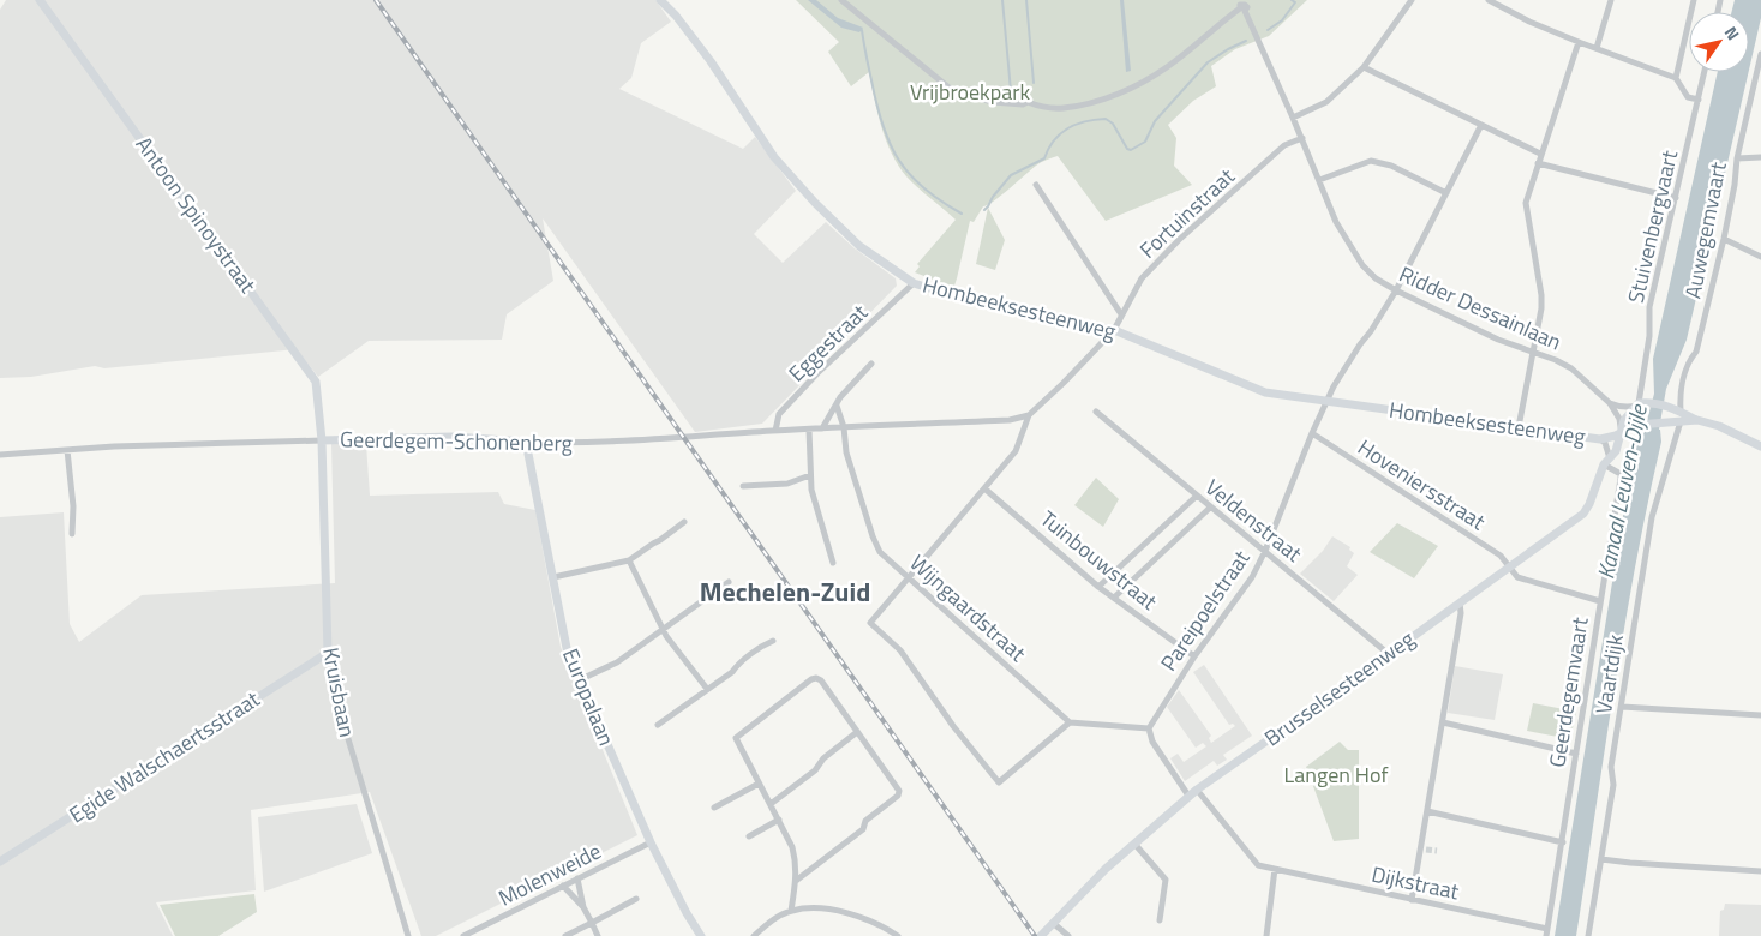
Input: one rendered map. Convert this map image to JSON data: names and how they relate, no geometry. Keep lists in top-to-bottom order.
{
  "streets": {
    "street": [
      "Fortuinstraat",
      "Antoon Spinoystraat",
      "Stuivenbergvaart",
      "Auwegemvaart",
      "Hombeeksesteenweg",
      "Ridder Dessainlaan",
      "Eggestraat",
      "Geerdegem-Schonenberg",
      "Hoveniersstraat",
      "Veldenstraat",
      "Tuinbouwstraat",
      "Wijngaardstraat",
      "Pareipoelstraat",
      "Vaartdijk",
      "Brusselsesteenweg",
      "Kruisbaan",
      "Geerdegemvaart",
      "Europalaan",
      "Egide Walschaertsstraat",
      "Molenweide",
      "Dijkstraat"
    ]
  },
  "crossings": [
    ["Fortuinstraat", "Hombeeksesteenweg"],
    ["Fortuinstraat", "Ridder Dessainlaan"],
    ["Antoon Spinoystraat", "Geerdegem-Schonenberg"],
    ["Antoon Spinoystraat", "Kruisbaan"],
    ["Stuivenbergvaart", "Brusselsesteenweg"],
    ["Hombeeksesteenweg", "Ridder Dessainlaan"],
    ["Hombeeksesteenweg", "Eggestraat"],
    ["Hombeeksesteenweg", "Pareipoelstraat"],
    ["Hombeeksesteenweg", "Vaartdijk"],
    ["Hombeeksesteenweg", "Brusselsesteenweg"],
    ["Hombeeksesteenweg", "Geerdegemvaart"],
    ["Ridder Dessainlaan", "Pareipoelstraat"],
    ["Ridder Dessainlaan", "Brusselsesteenweg"],
    ["Eggestraat", "Geerdegem-Schonenberg"],
    ["Geerdegem-Schonenberg", "Wijngaardstraat"],
    ["Geerdegem-Schonenberg", "Kruisbaan"],
    ["Geerdegem-Schonenberg", "Europalaan"],
    ["Hoveniersstraat", "Pareipoelstraat"],
    ["Hoveniersstraat", "Brusselsesteenweg"],
    ["Hoveniersstraat", "Geerdegemvaart"],
    ["Veldenstraat", "Pareipoelstraat"],
    ["Veldenstraat", "Brusselsesteenweg"],
    ["Tuinbouwstraat", "Pareipoelstraat"],
    ["Brusselsesteenweg", "Geerdegemvaart"],
    ["Brusselsesteenweg", "Dijkstraat"],
    ["Kruisbaan", "Egide Walschaertsstraat"],
    ["Geerdegemvaart", "Dijkstraat"],
    ["Europalaan", "Molenweide"]
  ],
  "districts": ["Mechelen-Zuid"],
  "water": ["Kanaal Leuven-Dijle"],
  "parks": ["Vrijbroekpark", "Langen Hof"],
  "north": "top right"
}
